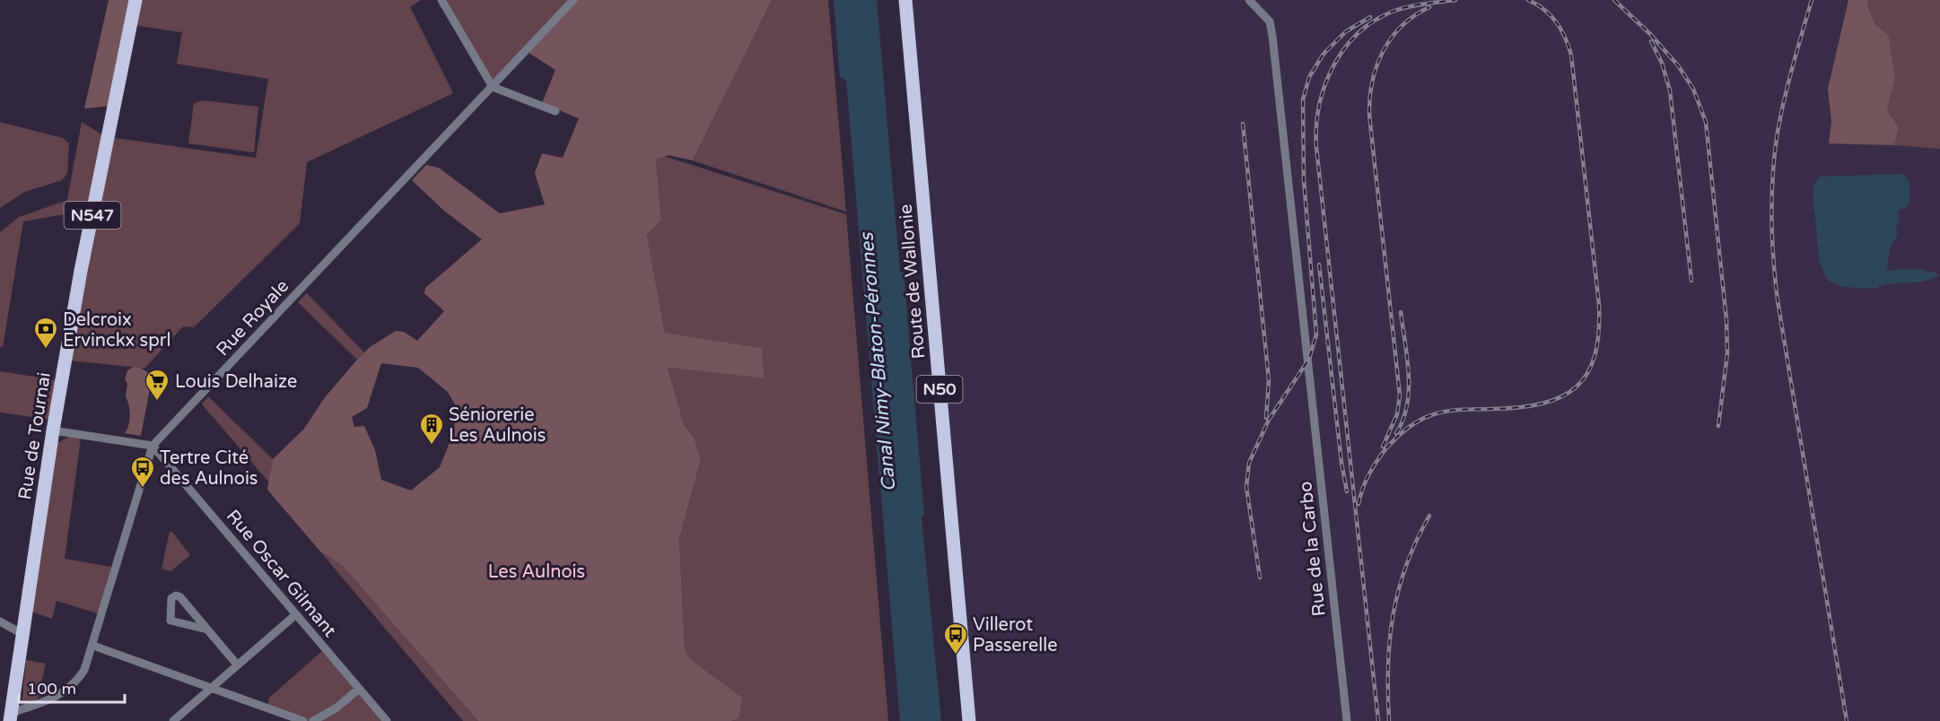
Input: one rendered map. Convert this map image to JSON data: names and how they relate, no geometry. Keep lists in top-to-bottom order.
{
  "streets": {
    "main road": [
      "N547",
      "Route de Wallonie",
      "N50",
      "Rue de Tournai"
    ],
    "street": ["Rue Royale", "Rue de la Carbo", "Rue Oscar Gilmant"]
  },
  "crossings": [
    ["Rue Royale", "Rue de Tournai"],
    ["Rue Royale", "Rue Oscar Gilmant"]
  ],
  "water": ["Canal Nimy-Blaton-Péronnes"],
  "parks": ["Les Aulnois"],
  "places": {
    "bank": ["Delcroix Ervinckx sprl"],
    "supermarket": ["Louis Delhaize"],
    "building": ["Séniorerie Les Aulnois"],
    "bus stop": ["Tertre Cité des Aulnois", "Villerot Passerelle"]
  },
  "scale_bar": "100 m"
}
